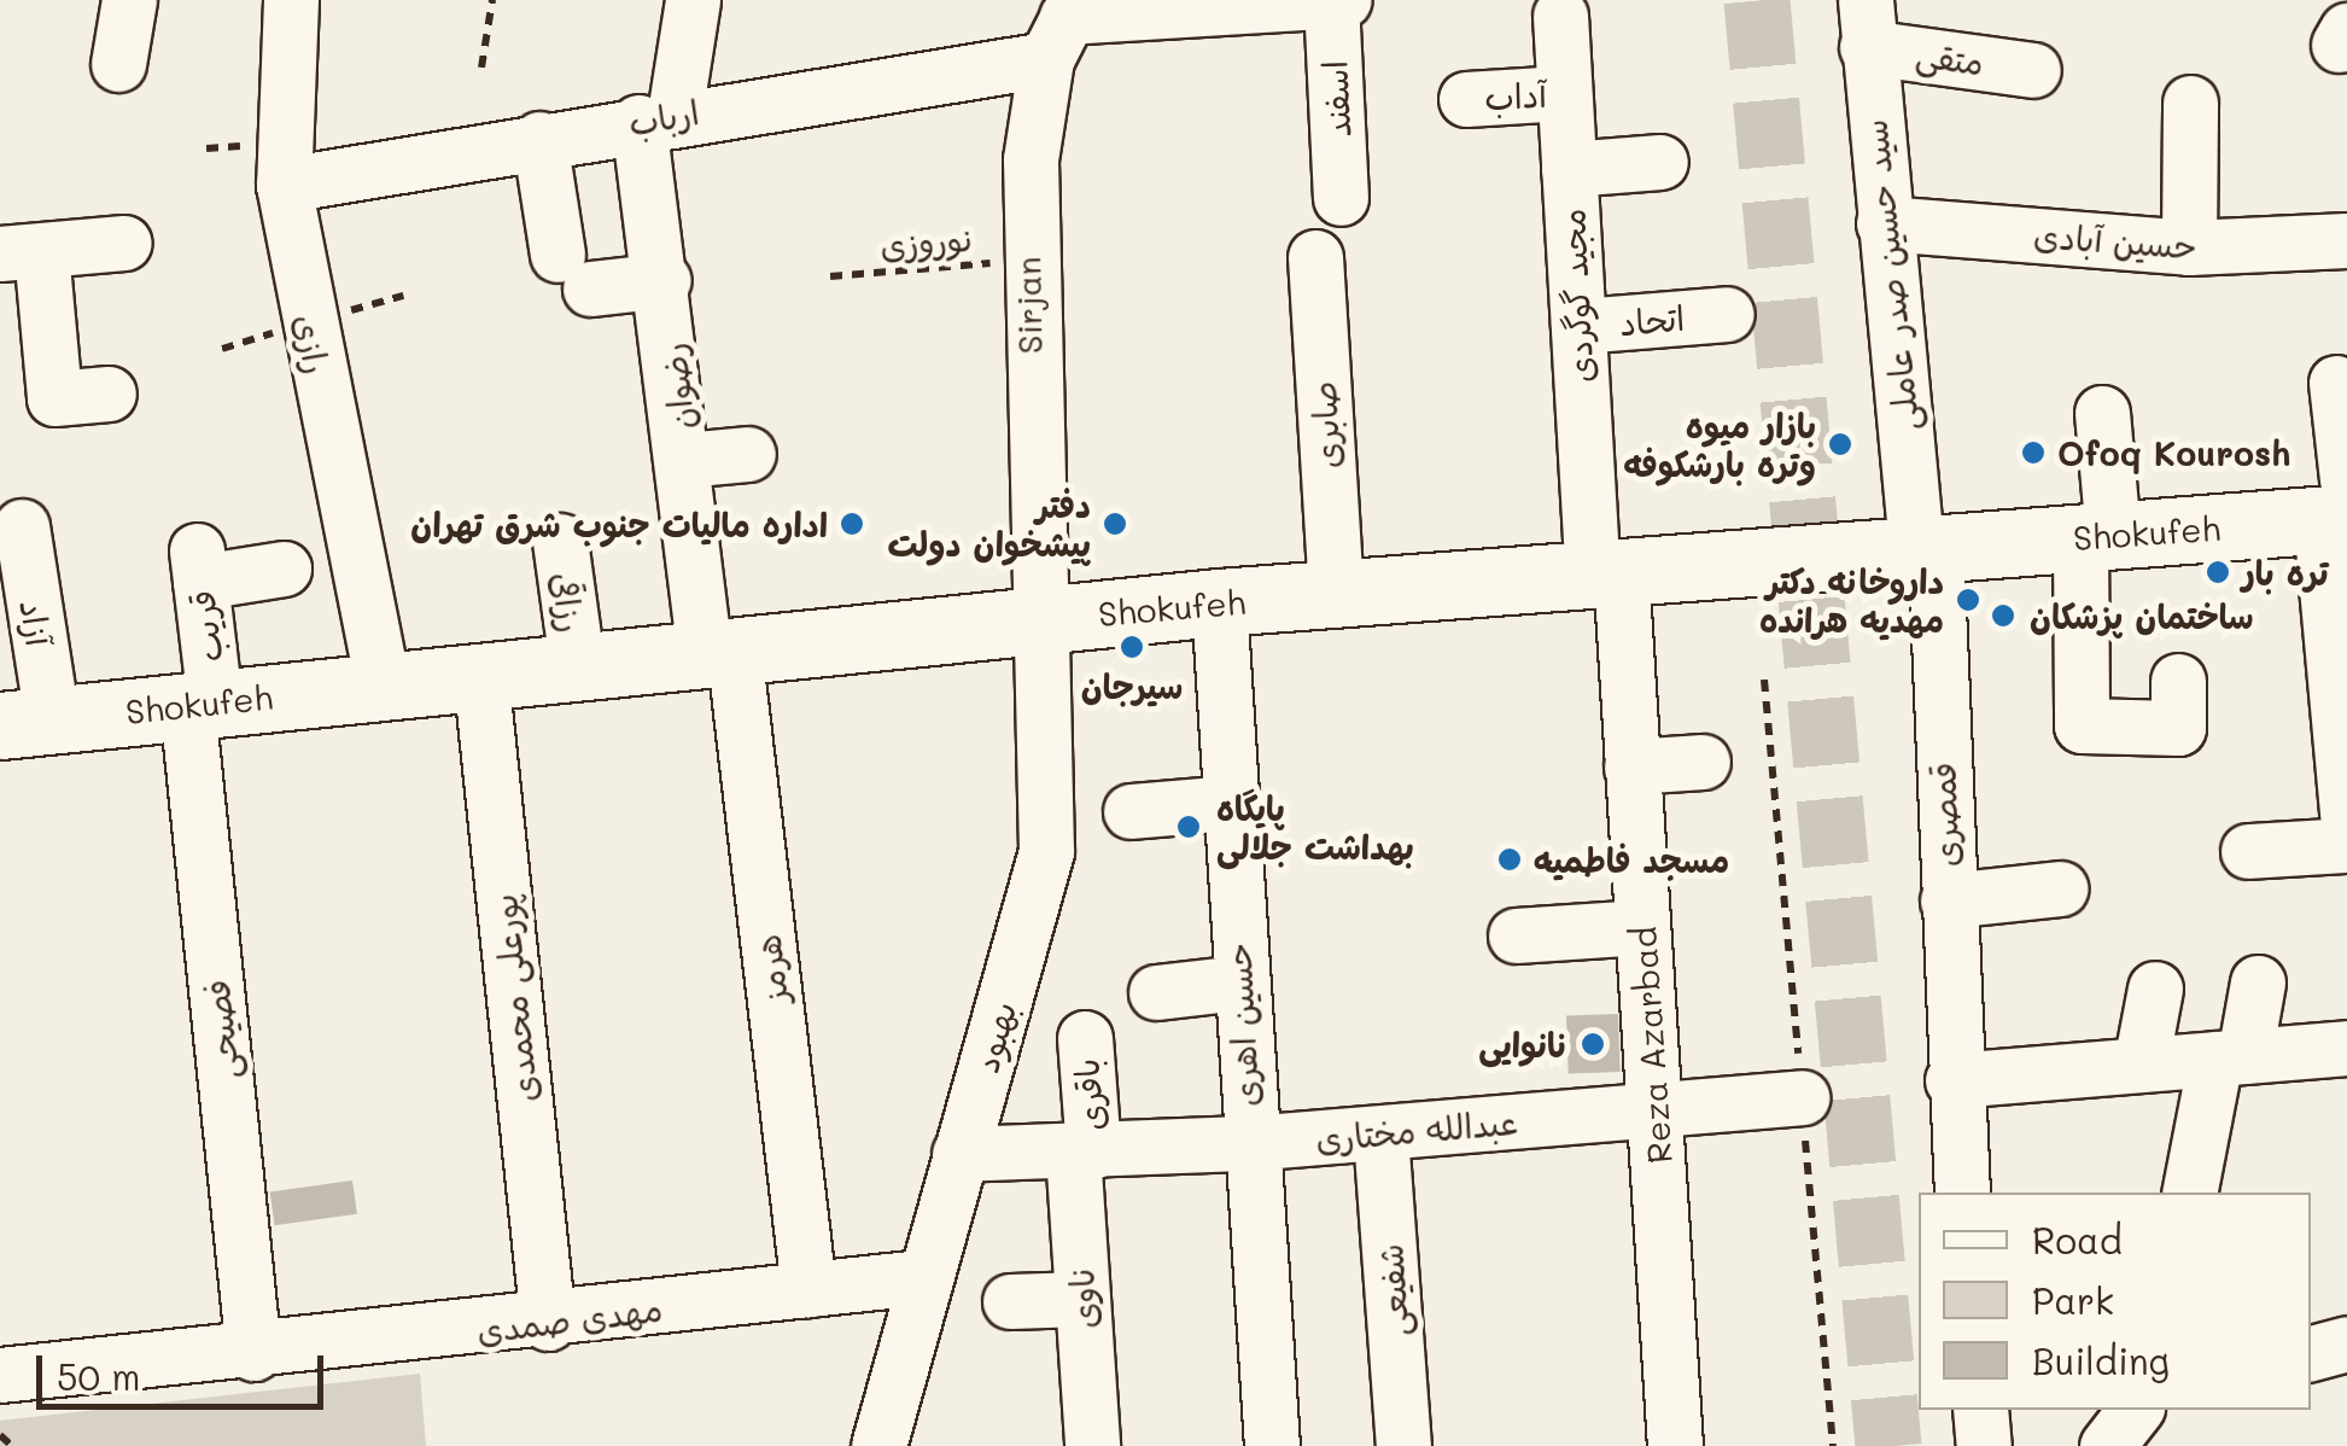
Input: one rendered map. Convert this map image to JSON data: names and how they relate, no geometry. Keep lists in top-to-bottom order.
{
  "streets": {
    "main road": ["Shokufeh"],
    "street": [
      "متقی",
      "آداب",
      "اسفند",
      "ارباب",
      "حسین آبادی",
      "سید حسین صدر عاملی",
      "مجید گوگردی",
      "Sirjan",
      "اتحاد",
      "رازی",
      "رضوان",
      "صابری",
      "رزاقی",
      "آزاد",
      "قریب",
      "قمصری",
      "هرمز",
      "پورعلی محمدی",
      "حسین اهری",
      "فصیحی",
      "بهبود",
      "Reza Azarbad",
      "باقری",
      "عبدالله مختاری",
      "شفیعی",
      "ناوی",
      "مهدی صمدی"
    ],
    "path": ["نوروزی"]
  },
  "crossings": [
    ["متقی", "سید حسین صدر عاملی"],
    ["آداب", "مجید گوگردی"],
    ["اسفند", "ارباب"],
    ["ارباب", "Sirjan"],
    ["ارباب", "رازی"],
    ["ارباب", "رضوان"],
    ["حسین آبادی", "سید حسین صدر عاملی"],
    ["نوروزی", "Sirjan"],
    ["سید حسین صدر عاملی", "Shokufeh"],
    ["سید حسین صدر عاملی", "قمصری"],
    ["مجید گوگردی", "اتحاد"],
    ["مجید گوگردی", "Shokufeh"],
    ["مجید گوگردی", "Reza Azarbad"],
    ["Sirjan", "Shokufeh"],
    ["Sirjan", "بهبود"],
    ["رازی", "Shokufeh"],
    ["رضوان", "Shokufeh"],
    ["رضوان", "هرمز"],
    ["صابری", "Shokufeh"],
    ["Shokufeh", "رزاقی"],
    ["Shokufeh", "آزاد"],
    ["Shokufeh", "قریب"],
    ["Shokufeh", "قمصری"],
    ["Shokufeh", "هرمز"],
    ["Shokufeh", "پورعلی محمدی"],
    ["Shokufeh", "حسین اهری"],
    ["Shokufeh", "فصیحی"],
    ["Shokufeh", "بهبود"],
    ["Shokufeh", "Reza Azarbad"],
    ["قریب", "فصیحی"],
    ["هرمز", "مهدی صمدی"],
    ["پورعلی محمدی", "مهدی صمدی"],
    ["حسین اهری", "عبدالله مختاری"],
    ["فصیحی", "مهدی صمدی"],
    ["بهبود", "عبدالله مختاری"],
    ["بهبود", "مهدی صمدی"],
    ["Reza Azarbad", "عبدالله مختاری"],
    ["باقری", "عبدالله مختاری"],
    ["باقری", "ناوی"],
    ["عبدالله مختاری", "شفیعی"],
    ["عبدالله مختاری", "ناوی"]
  ],
  "places": [
    "بازار میوه وتره بارشکوفه",
    "Ofoq Kourosh",
    "اداره مالیات جنوب شرق تهران",
    "دفتر پیشخوان دولت",
    "تره بار",
    "داروخانه دکتر مهدیه هرانده",
    "ساختمان پزشکان",
    "سیرجان",
    "پایگاه بهداشت جلالی",
    "مسجد فاطمیه",
    "نانوایی"
  ],
  "legend": ["Road", "Park", "Building"],
  "scale_bar": "50 m"
}
